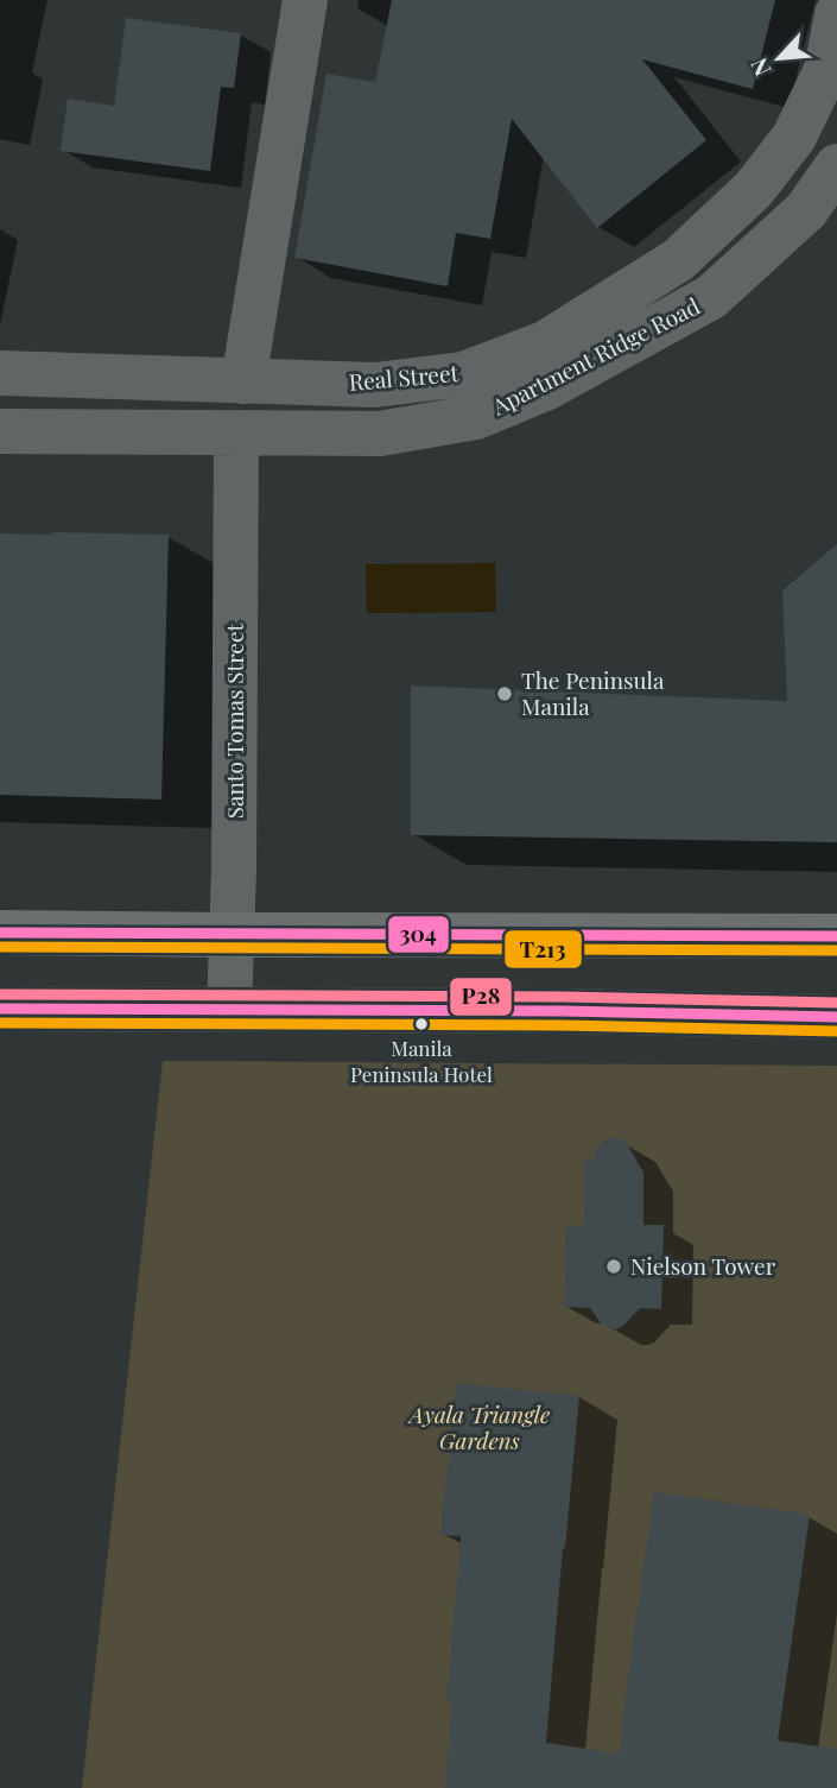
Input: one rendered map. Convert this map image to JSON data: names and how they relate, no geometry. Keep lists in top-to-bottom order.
{
  "streets": {
    "street": ["Apartment Ridge Road", "Real Street", "Santo Tomas Street"]
  },
  "crossings": [
    ["Apartment Ridge Road", "Santo Tomas Street"]
  ],
  "parks": ["Ayala Triangle Gardens"],
  "places": ["The Peninsula Manila", "Manila Peninsula Hotel", "Nielson Tower"],
  "lines": ["transit line 304", "transit line T213", "transit line P28"],
  "north": "bottom left"
}
